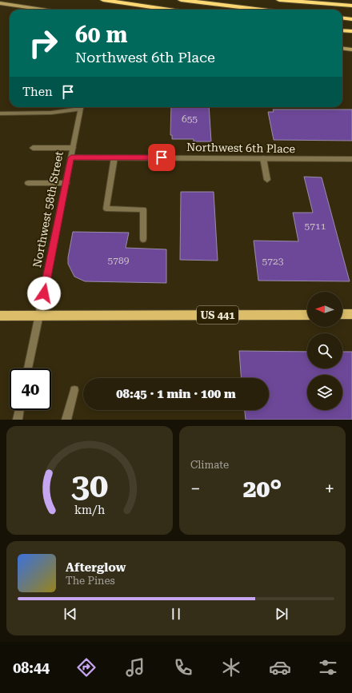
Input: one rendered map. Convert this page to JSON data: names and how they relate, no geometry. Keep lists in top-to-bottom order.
{
  "streets": {
    "main road": ["US 441"],
    "street": ["Northwest 6th Place", "Northwest 58th Street"]
  },
  "crossings": [
    ["Northwest 6th Place", "Northwest 58th Street"],
    ["Northwest 58th Street", "US 441"]
  ],
  "house_numbers": [
    "655",
    "5711",
    "5789",
    "5723"
  ],
  "north": "left",
  "page": {
    "turn": ["60 m", "Northwest 6th Place"],
    "then": "Then",
    "limit": "40",
    "trip": "08:45 · 1 min · 100 m",
    "tile": "Climate",
    "heat": ["−", "20°", "+"],
    "song": ["Afterglow", "The Pines"],
    "tabs": "08:44",
    "gauge": ["30", "km/h"]
  }
}
